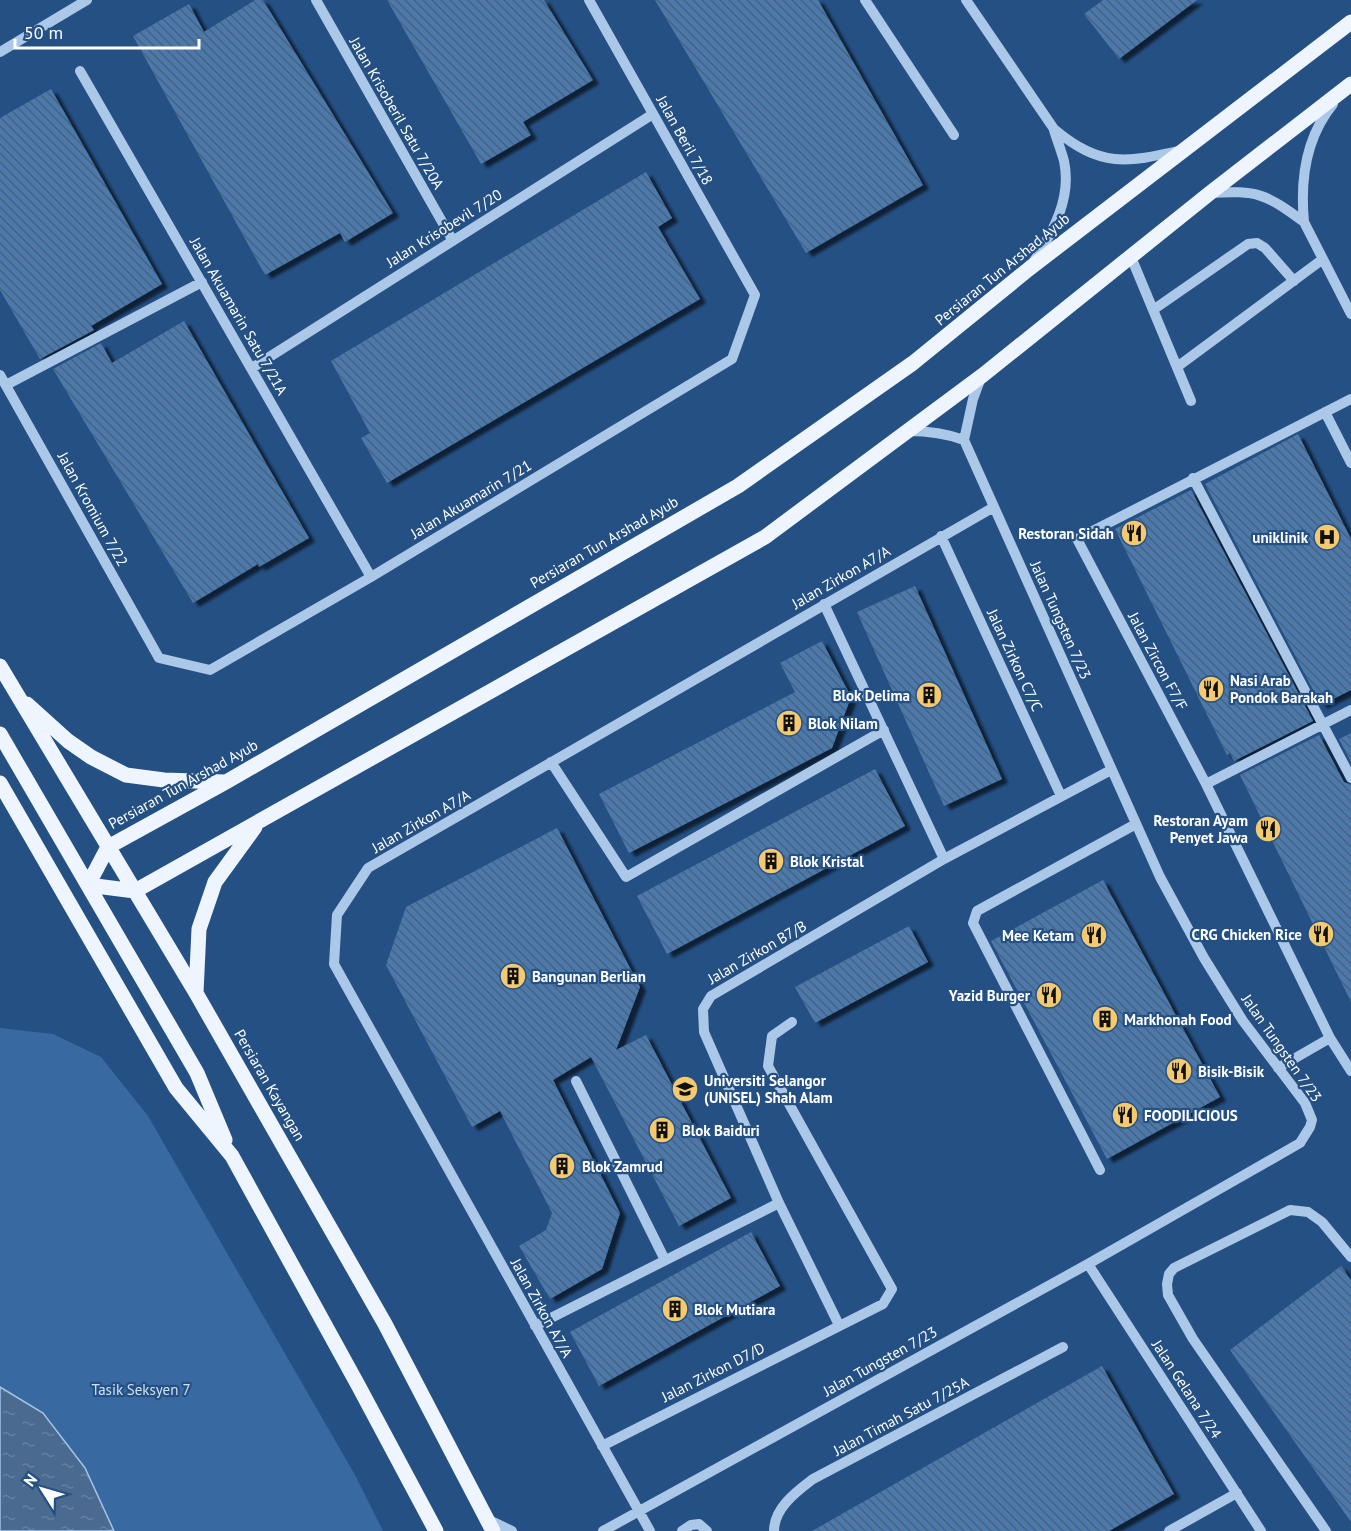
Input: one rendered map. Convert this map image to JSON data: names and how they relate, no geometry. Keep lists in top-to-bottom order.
{
  "streets": {
    "main road": ["Persiaran Tun Arshad Ayub", "Persiaran Kayangan"],
    "street": [
      "Jalan Krisoberil Satu 7/20A",
      "Jalan Beril 7/18",
      "Jalan Krisobevil 7/20",
      "Jalan Akuamarin Satu 7/21A",
      "Jalan Akuamarin 7/21",
      "Jalan Kromium 7/22",
      "Jalan Zirkon A7/A",
      "Jalan Tungsten 7/23",
      "Jalan Zirkon C7/C",
      "Jalan Zircon F7/F",
      "Jalan Zirkon B7/B",
      "Jalan Zirkon D7/D",
      "Jalan Gelana 7/24",
      "Jalan Timah Satu 7/25A"
    ]
  },
  "crossings": [
    ["Jalan Krisoberil Satu 7/20A", "Jalan Krisobevil 7/20"],
    ["Jalan Beril 7/18", "Jalan Krisobevil 7/20"],
    ["Jalan Beril 7/18", "Jalan Akuamarin 7/21"],
    ["Jalan Krisobevil 7/20", "Jalan Akuamarin Satu 7/21A"],
    ["Persiaran Tun Arshad Ayub", "Persiaran Kayangan"],
    ["Jalan Akuamarin Satu 7/21A", "Jalan Akuamarin 7/21"],
    ["Jalan Akuamarin 7/21", "Jalan Kromium 7/22"],
    ["Jalan Zirkon A7/A", "Jalan Tungsten 7/23"],
    ["Jalan Zirkon A7/A", "Jalan Zirkon C7/C"],
    ["Jalan Zirkon A7/A", "Jalan Zirkon D7/D"],
    ["Jalan Tungsten 7/23", "Jalan Zirkon B7/B"],
    ["Jalan Tungsten 7/23", "Jalan Gelana 7/24"],
    ["Jalan Zirkon C7/C", "Jalan Zirkon B7/B"],
    ["Jalan Zirkon B7/B", "Jalan Zirkon D7/D"]
  ],
  "parks": ["Tasik Seksyen 7"],
  "places": {
    "restaurant": [
      "Restoran Sidah",
      "Nasi Arab Pondok Barakah",
      "Restoran Ayam Penyet Jawa",
      "CRG Chicken Rice",
      "Mee Ketam",
      "Yazid Burger",
      "Bisik-Bisik",
      "FOODILICIOUS"
    ],
    "hospital": ["uniklinik"],
    "building": [
      "Blok Delima",
      "Blok Nilam",
      "Blok Kristal",
      "Bangunan Berlian",
      "Markhonah Food",
      "Blok Baiduri",
      "Blok Zamrud",
      "Blok Mutiara"
    ],
    "school or university": ["Universiti Selangor (UNISEL) Shah Alam"]
  },
  "scale_bar": "50 m",
  "north": "top left"
}
